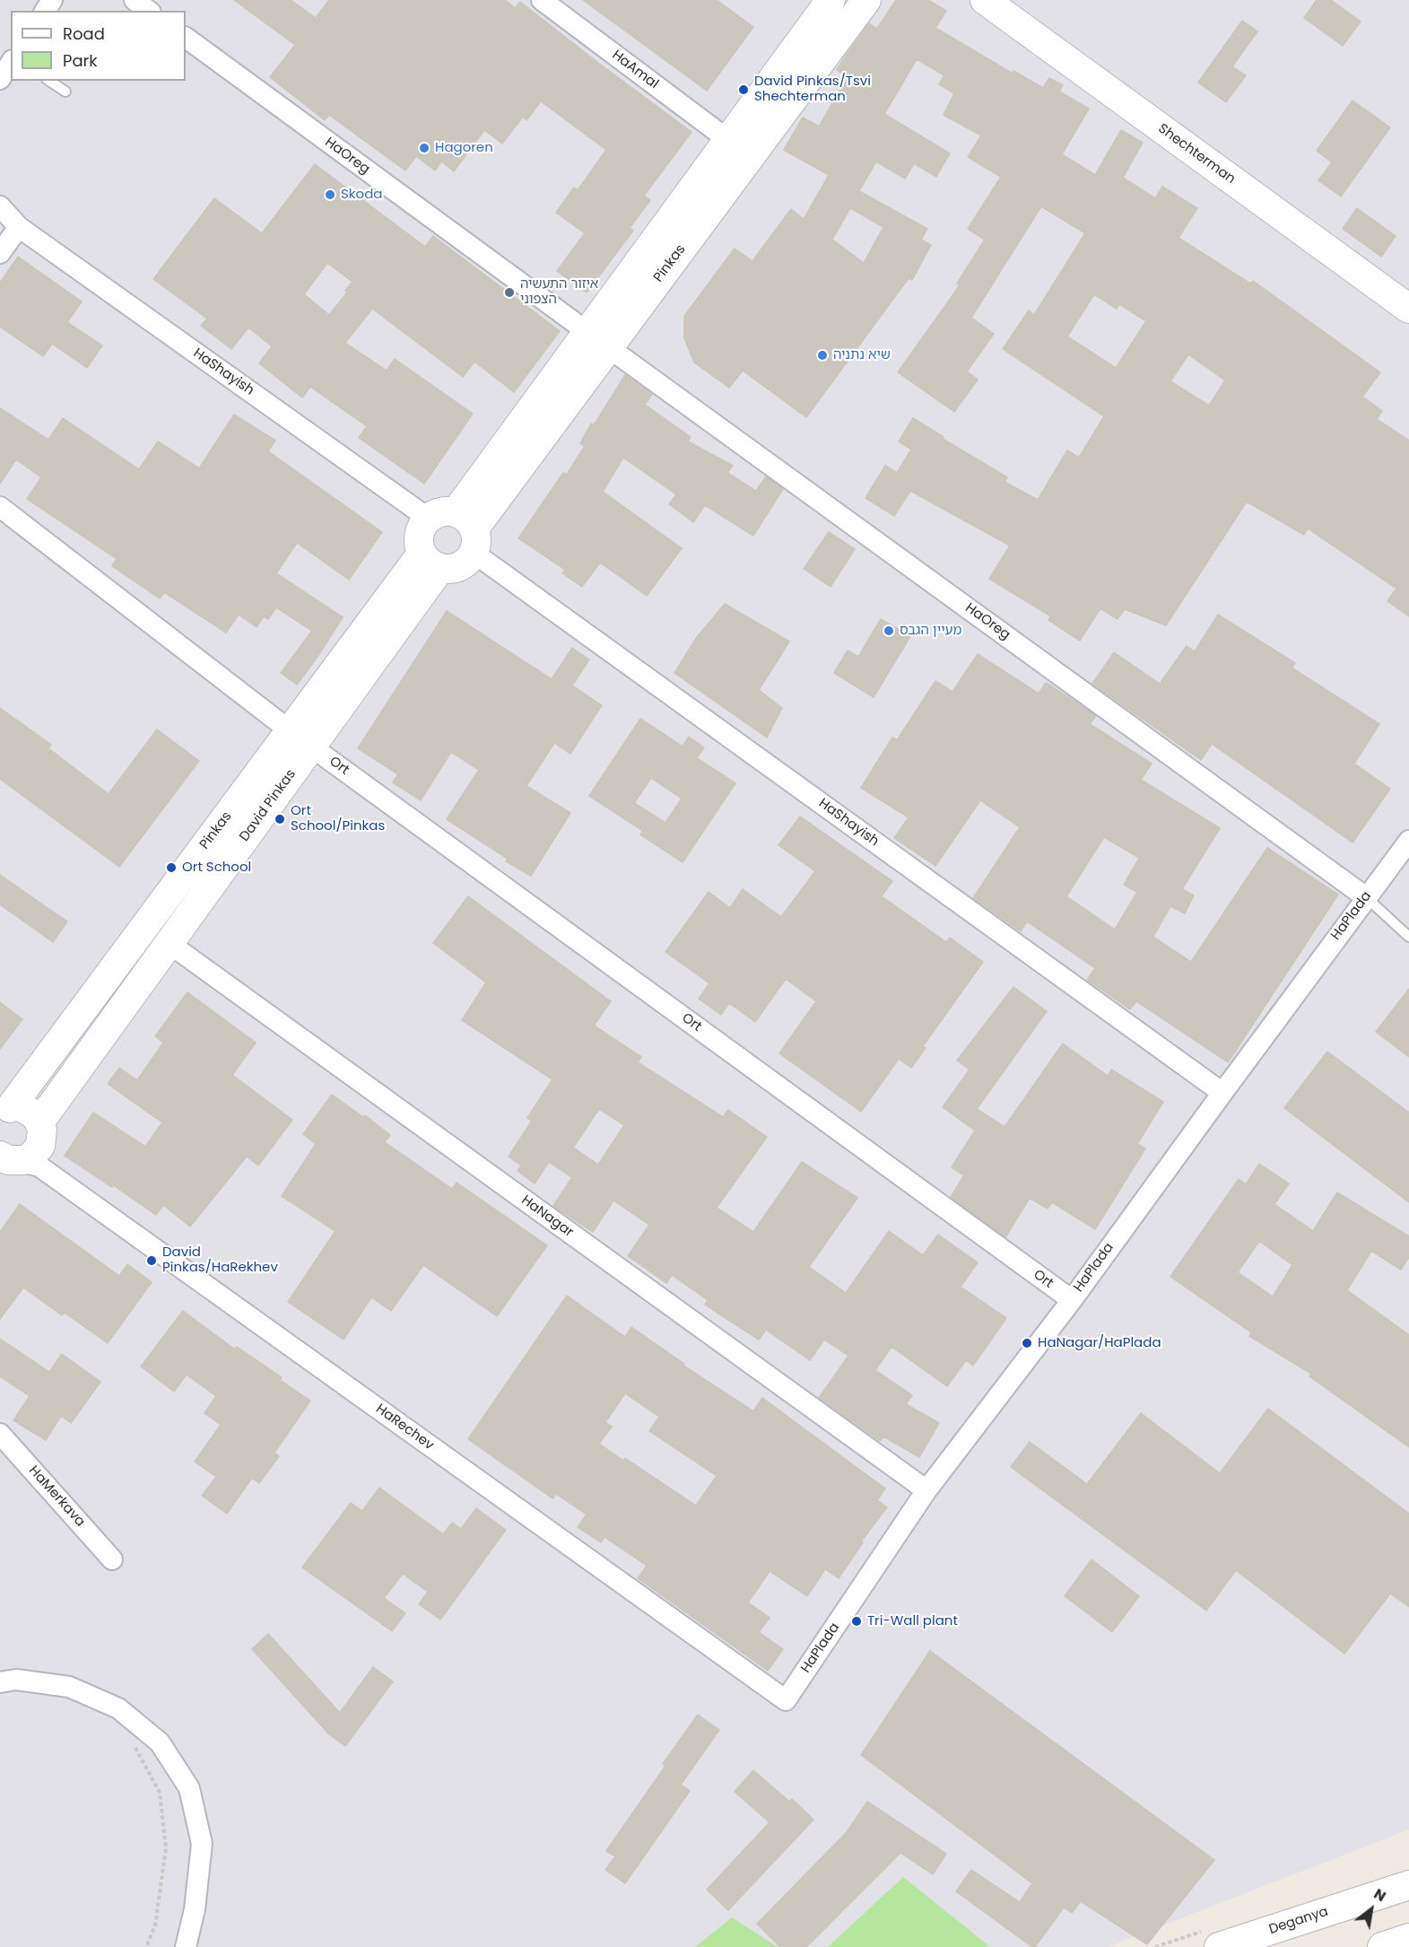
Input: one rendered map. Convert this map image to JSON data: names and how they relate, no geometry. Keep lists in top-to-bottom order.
{
  "streets": {
    "street": [
      "HaAmal",
      "Shechterman",
      "HaOreg",
      "Pinkas",
      "HaShayish",
      "Ort",
      "David Pinkas",
      "HaPlada",
      "HaNagar",
      "HaRechev",
      "HaMerkava",
      "Deganya"
    ]
  },
  "crossings": [
    ["HaAmal", "Pinkas"],
    ["HaOreg", "Pinkas"],
    ["HaOreg", "HaPlada"],
    ["Pinkas", "HaShayish"],
    ["Pinkas", "Ort"],
    ["Pinkas", "David Pinkas"],
    ["HaShayish", "HaPlada"],
    ["Ort", "David Pinkas"],
    ["Ort", "HaPlada"],
    ["David Pinkas", "HaNagar"],
    ["HaPlada", "HaNagar"],
    ["HaPlada", "HaRechev"]
  ],
  "places": [
    "David Pinkas/Tsvi Shechterman",
    "Hagoren",
    "Skoda",
    "איזור התעשיה הצפוני",
    "שיא נתניה",
    "מעיין הגבס",
    "Ort School/Pinkas",
    "Ort School",
    "David Pinkas/HaRekhev",
    "HaNagar/HaPlada",
    "Tri-Wall plant"
  ],
  "legend": ["Road", "Park"],
  "north": "top right"
}
